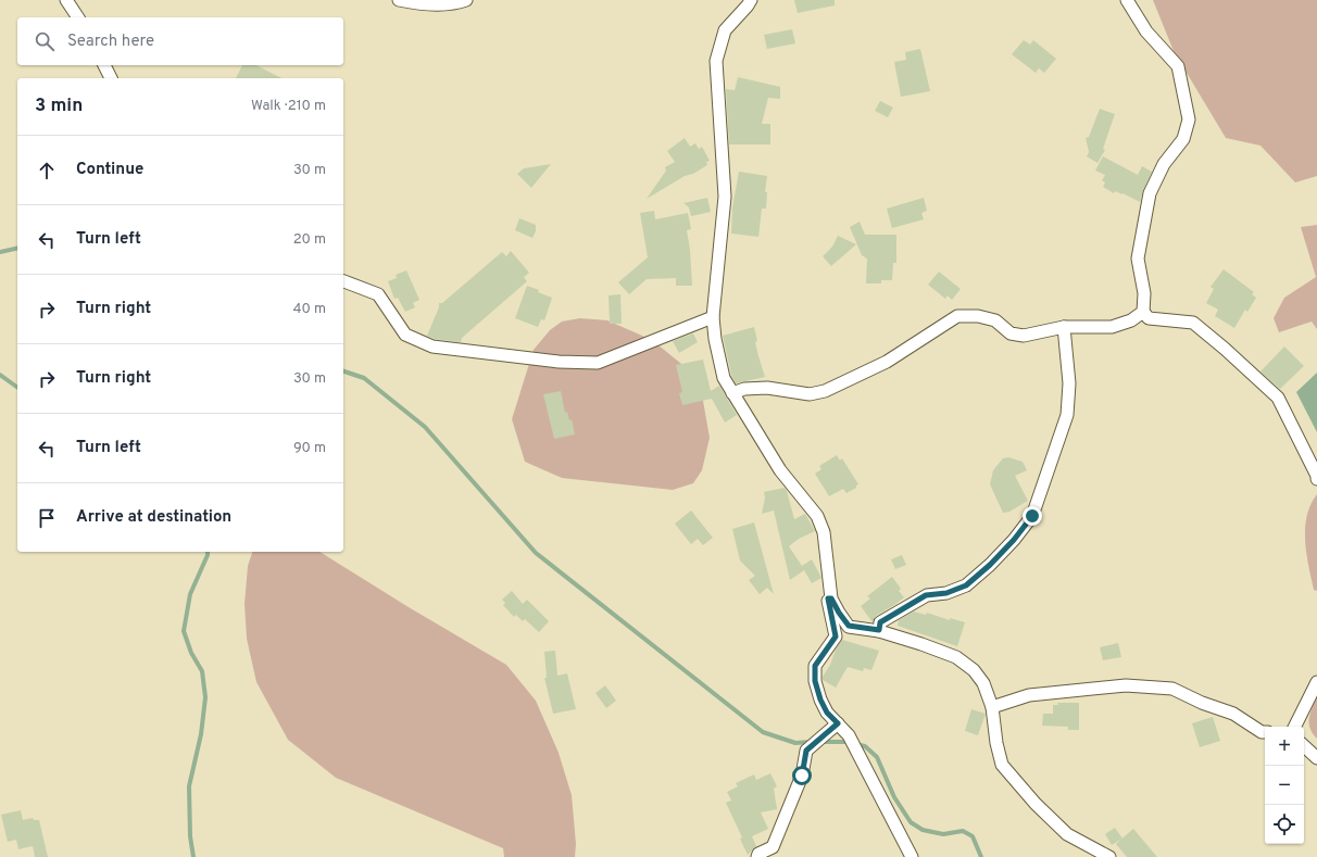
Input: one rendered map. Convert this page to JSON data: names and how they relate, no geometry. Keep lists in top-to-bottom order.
{
  "page": {
    "search": "Search here",
    "heading": ["3 min", "Walk · 210 m"],
    "list": [
      ["Continue", "30 m"],
      ["Turn left", "20 m"],
      ["Turn right", "40 m"],
      ["Turn right", "30 m"],
      ["Turn left", "90 m"],
      "Arrive at destination"
    ],
    "map_buttons": ["+", "−"]
  }
}
